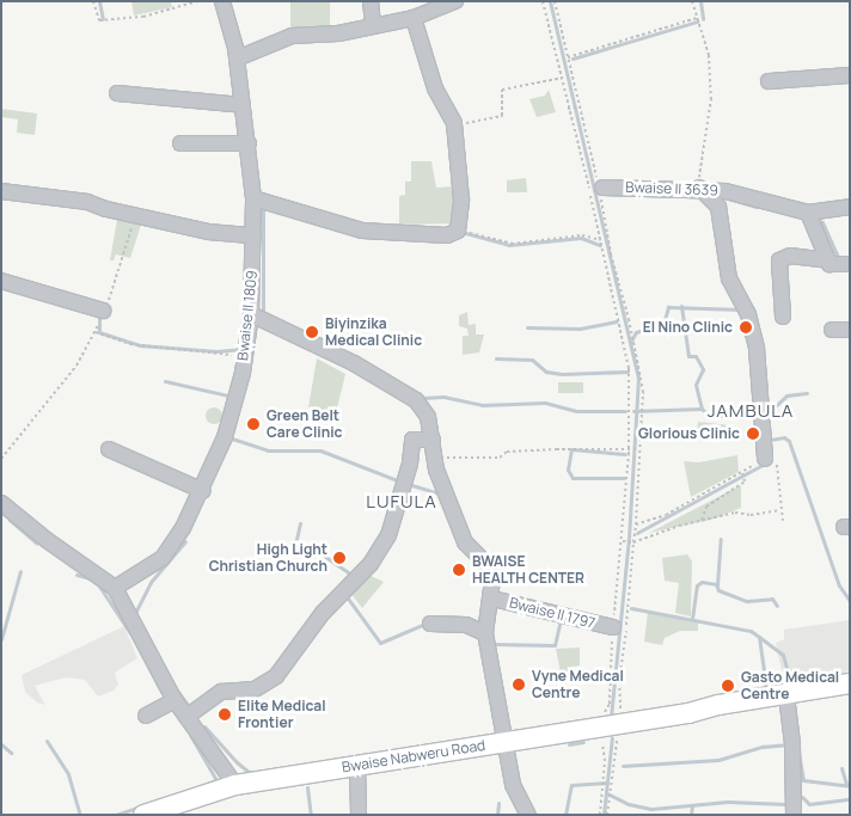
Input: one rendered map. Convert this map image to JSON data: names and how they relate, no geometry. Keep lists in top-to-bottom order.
{
  "streets": {
    "main road": ["Bwaise Nabweru Road"],
    "street": ["Bwaise II 3639", "Bwaise II 1809", "Bwaise II 1797"]
  },
  "districts": ["JAMBULA", "LUFULA"],
  "places": [
    "El Nino Clinic",
    "Biyinzika Medical Clinic",
    "Green Belt Care Clinic",
    "Glorious Clinic",
    "High Light Christian Church",
    "BWAISE HEALTH CENTER",
    "Vyne Medical Centre",
    "Gasto Medical Centre",
    "Elite Medical Frontier"
  ]
}
